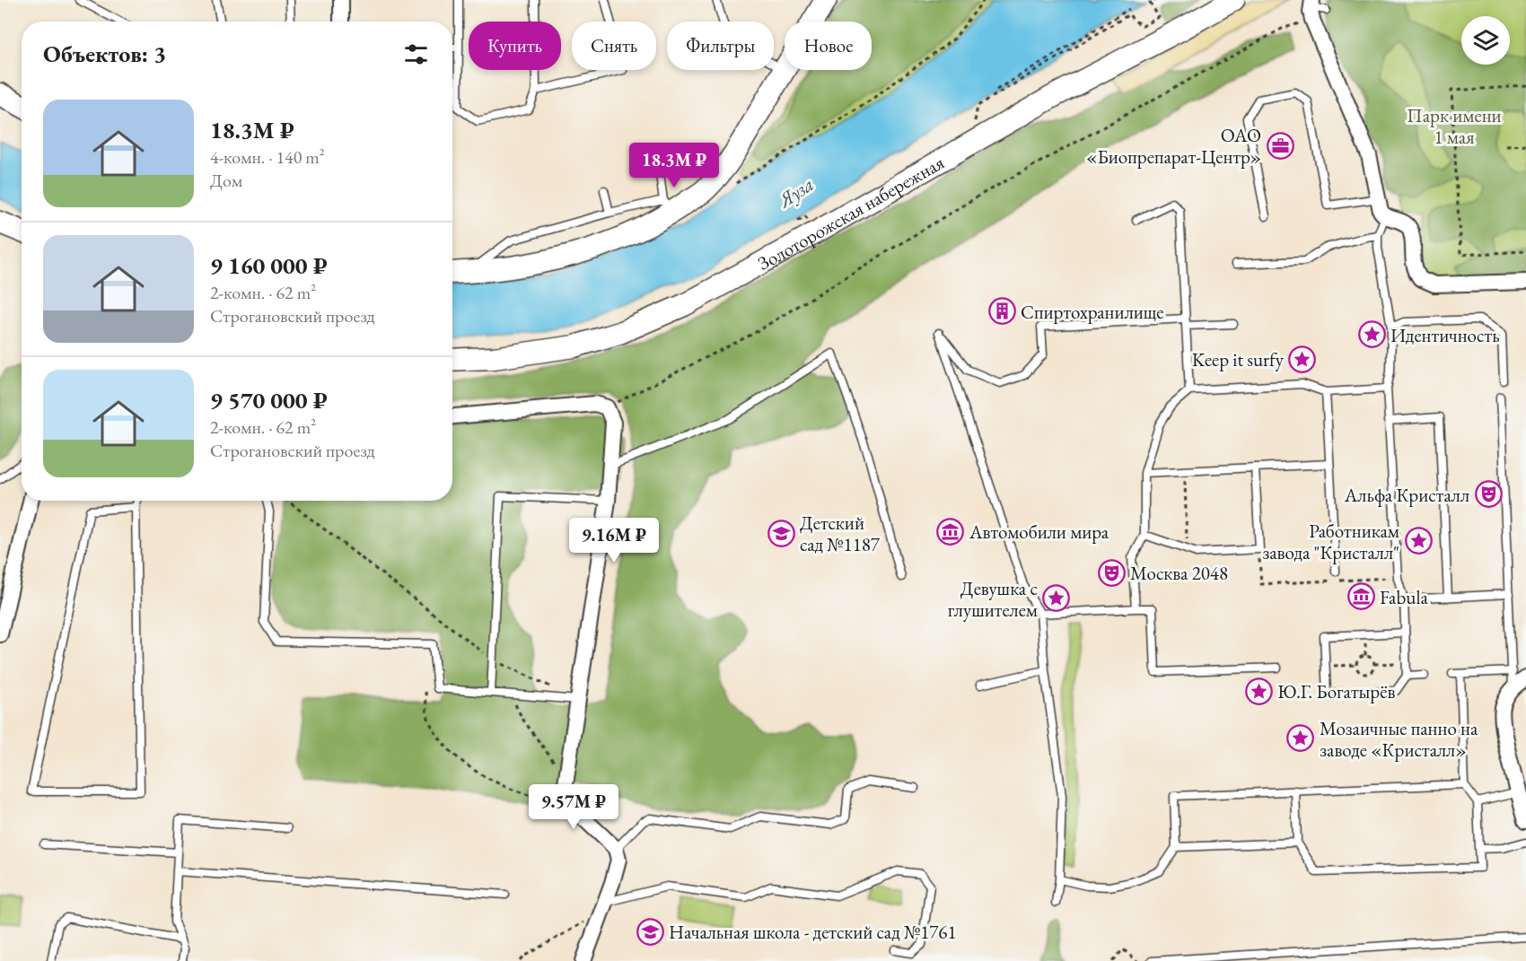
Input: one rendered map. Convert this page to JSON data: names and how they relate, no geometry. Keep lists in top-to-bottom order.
{
  "streets": {
    "main road": ["Золоторожская набережная"]
  },
  "water": ["Яуза"],
  "parks": ["Парк имени 1 мая"],
  "places": {
    "office": ["ОАО «Биопрепарат-Центр»"],
    "building": ["Спиртохранилище"],
    "place": [
      "Идентичность",
      "Keep it surfy",
      "Работникам завода \"Кристалл\"",
      "Девушка с глушителем",
      "Ю.Г. Богатырёв",
      "Мозаичные панно на заводе «Кристалл»"
    ],
    "theatre": ["Альфа Кристалл", "Москва 2048"],
    "museum": ["Автомобили мира", "Fabula"],
    "school or university": ["Детский сад №1187", "Начальная школа - детский сад №1761"]
  },
  "page": {
    "chip": [
      "Купить",
      "Снять",
      "Фильтры",
      "Новое"
    ],
    "heading": "Объектов: 3",
    "list": [
      {
        "name": "18.3M ₽",
        "note": "4-комн. · 140 m² · Дом"
      },
      {
        "name": "9 160 000 ₽",
        "note": "2-комн. · 62 m² · Строгановский проезд"
      },
      {
        "name": "9 570 000 ₽",
        "note": "2-комн. · 62 m² · Строгановский проезд"
      }
    ],
    "price": ["18.3M ₽", "9.16M ₽", "9.57M ₽"]
  }
}
